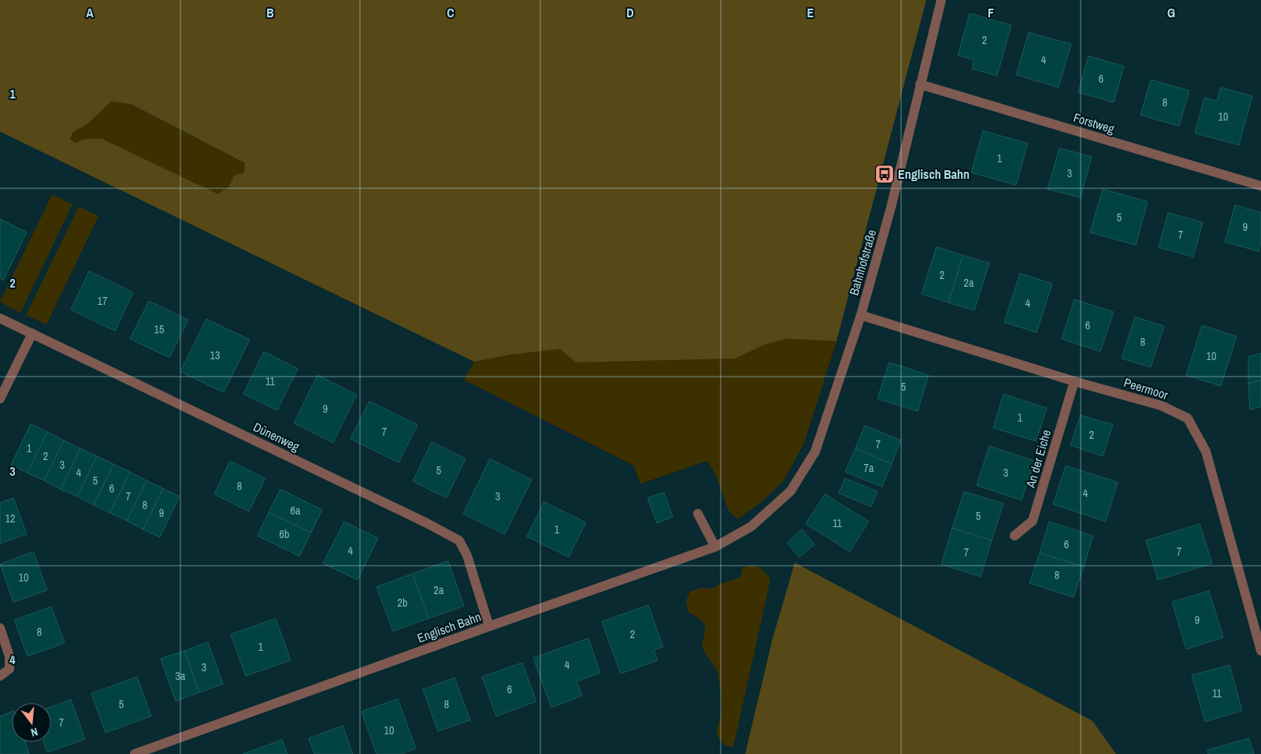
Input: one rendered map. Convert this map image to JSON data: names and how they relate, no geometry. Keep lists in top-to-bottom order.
{
  "streets": {
    "street": [
      "Forstweg",
      "Bahnhofstraße",
      "Peermoor",
      "Dünenweg",
      "An der Eiche",
      "Englisch Bahn"
    ]
  },
  "crossings": [
    ["Forstweg", "Bahnhofstraße"],
    ["Bahnhofstraße", "Peermoor"],
    ["Bahnhofstraße", "Englisch Bahn"],
    ["Peermoor", "An der Eiche"],
    ["Dünenweg", "Englisch Bahn"]
  ],
  "places": {
    "bus stop": ["Englisch Bahn"]
  },
  "house_numbers": [
    "2",
    "4",
    "6",
    "8",
    "10",
    "1",
    "3",
    "5",
    "9",
    "7",
    "2",
    "2a",
    "17",
    "4",
    "6",
    "15",
    "8",
    "13",
    "10",
    "11",
    "5",
    "9",
    "1",
    "7",
    "2",
    "7",
    "1",
    "2",
    "3",
    "7a",
    "5",
    "4",
    "3",
    "5",
    "8",
    "6",
    "4",
    "7",
    "3",
    "8",
    "6a",
    "9",
    "5",
    "12",
    "11",
    "1",
    "6b",
    "6",
    "4",
    "7",
    "7",
    "8",
    "10",
    "2a",
    "2b",
    "9",
    "8",
    "2",
    "1",
    "4",
    "3",
    "3a",
    "6",
    "11",
    "5",
    "8",
    "7",
    "10"
  ],
  "north": "bottom",
  "grid": {
    "columns": [
      "A",
      "B",
      "C",
      "D",
      "E",
      "F",
      "G"
    ],
    "rows": [
      "1",
      "2",
      "3",
      "4"
    ]
  }
}
